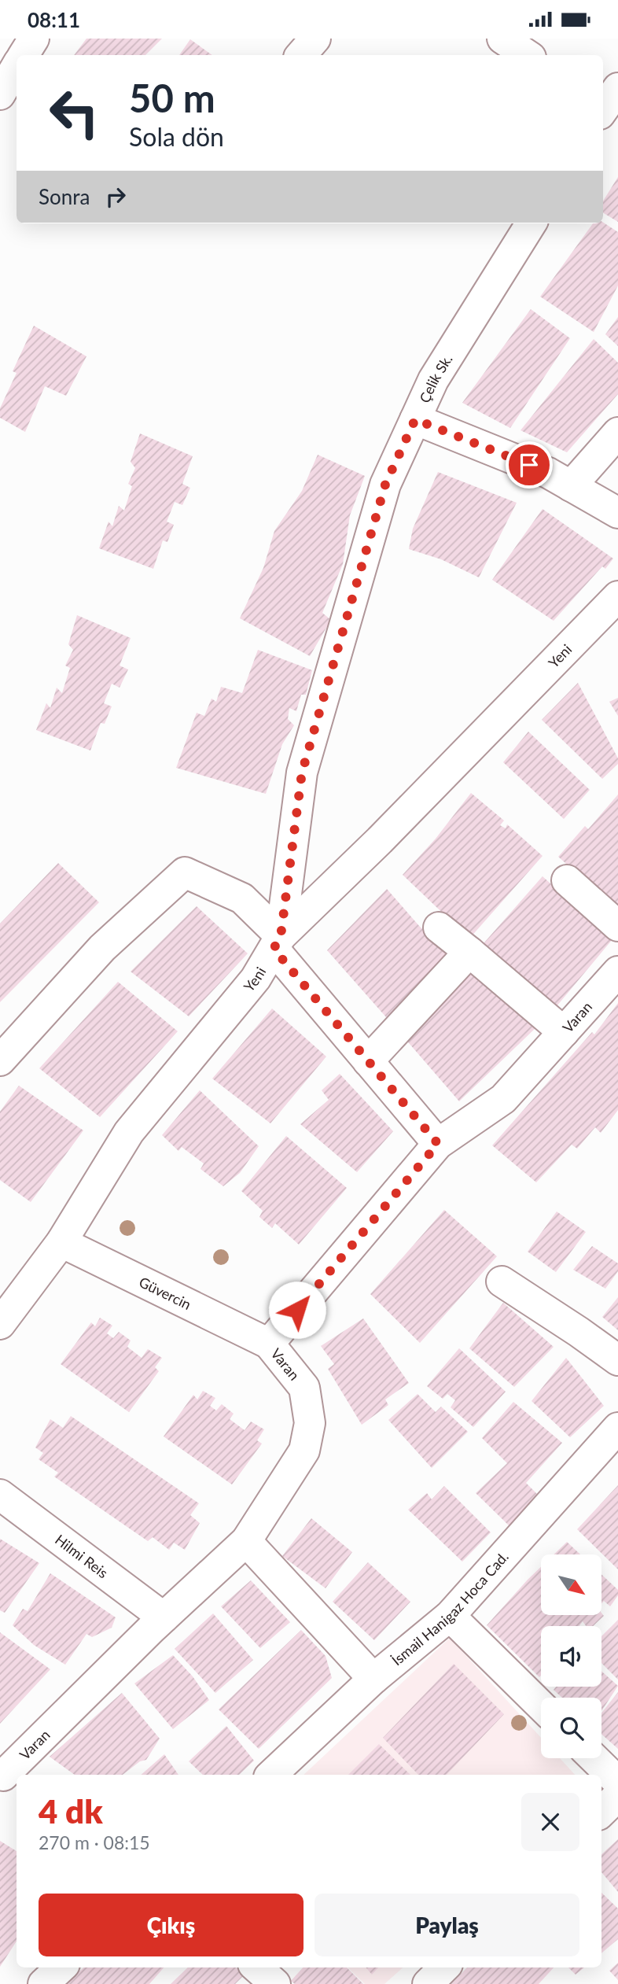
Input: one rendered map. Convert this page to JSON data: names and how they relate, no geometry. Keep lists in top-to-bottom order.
{
  "streets": {
    "street": [
      "Çelik Sk.",
      "Yeni",
      "Varan",
      "Güvercin",
      "Hilmi Reis",
      "İsmail Hanigaz Hoca Cad."
    ]
  },
  "crossings": [
    ["Çelik Sk.", "Yeni"],
    ["Yeni", "Güvercin"],
    ["Varan", "Güvercin"],
    ["Varan", "Hilmi Reis"]
  ],
  "north": "bottom right",
  "page": {
    "status": "08:11",
    "turn": ["50 m", "Sola dön"],
    "then": "Sonra",
    "heading": ["4 dk", "270 m · 08:15"],
    "buttons": ["Çıkış", "Paylaş"]
  }
}
